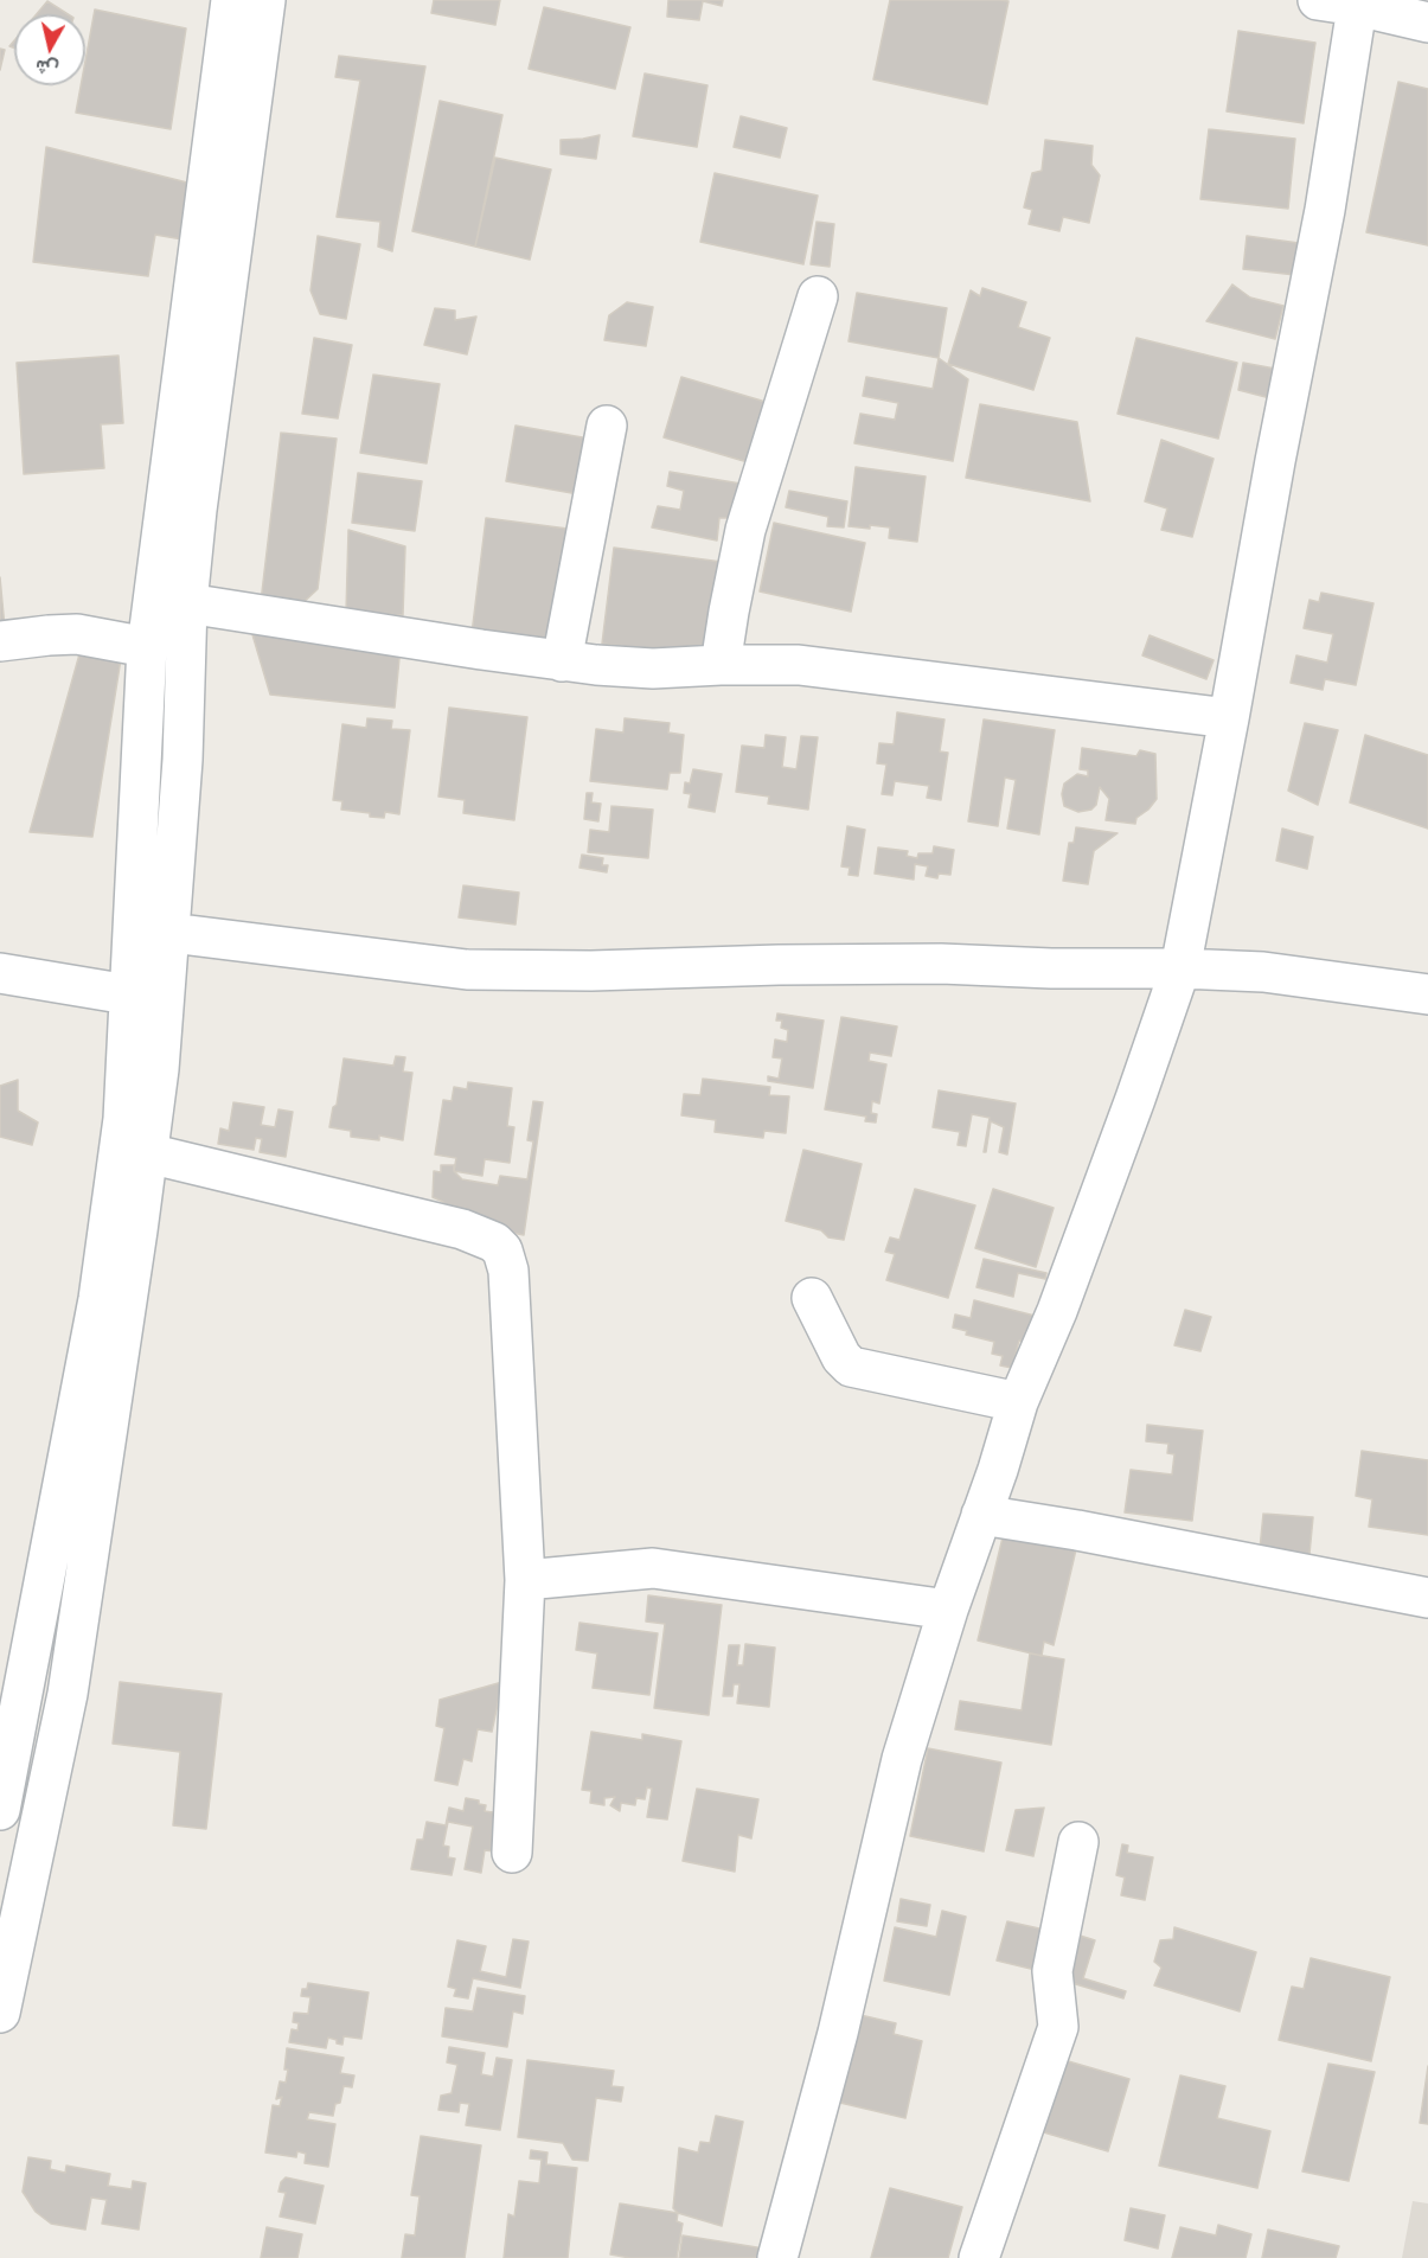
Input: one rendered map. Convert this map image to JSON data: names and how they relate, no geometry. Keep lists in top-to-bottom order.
{
  "north": "bottom"
}
